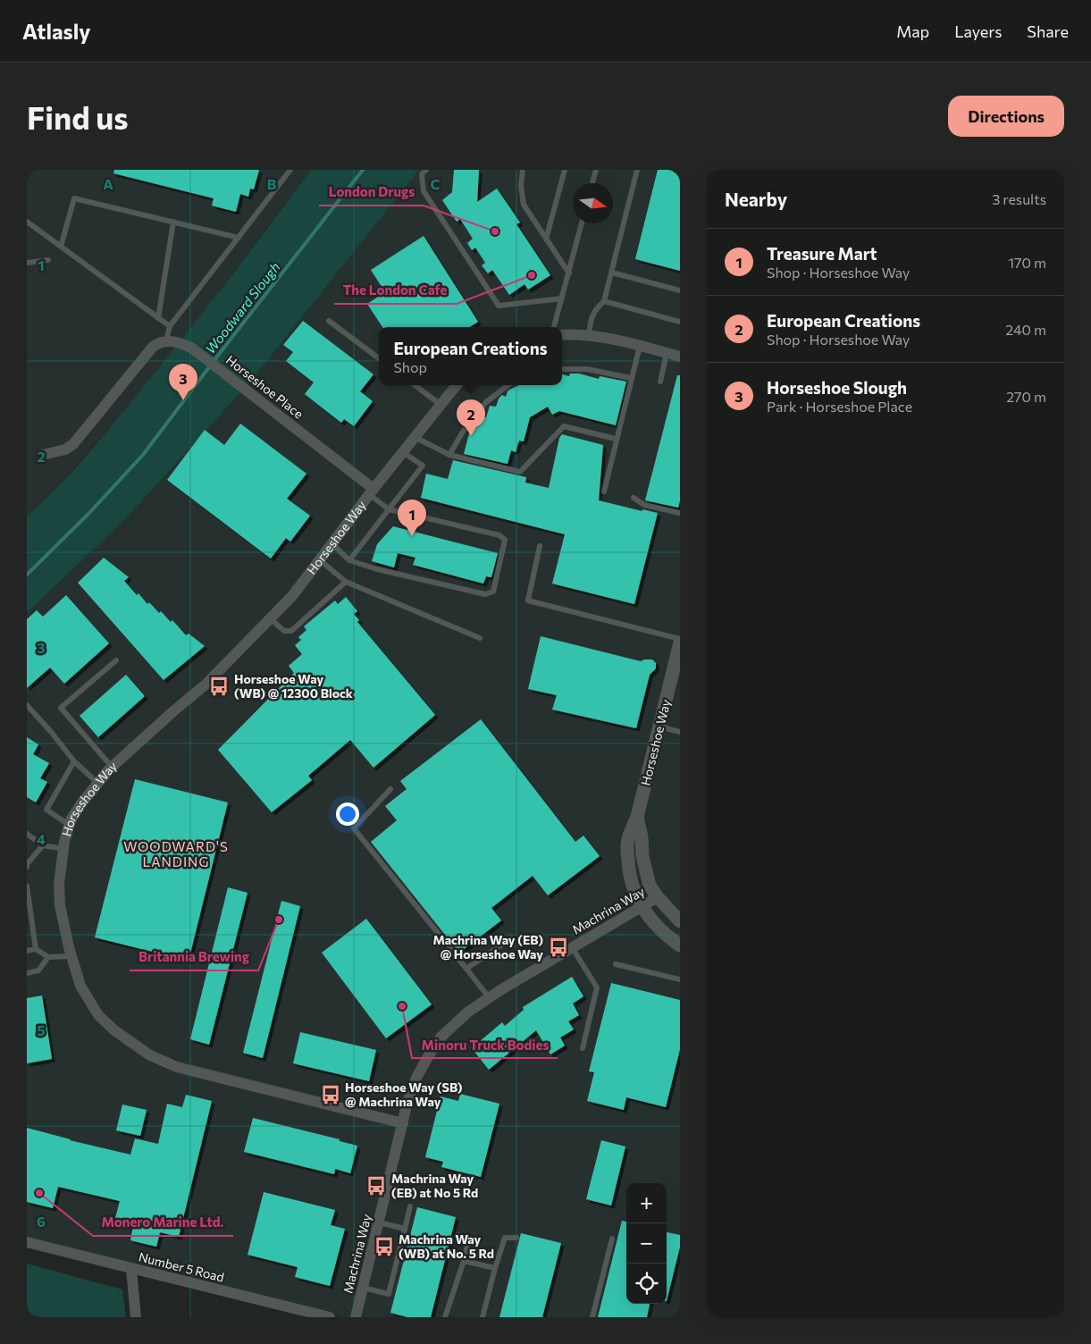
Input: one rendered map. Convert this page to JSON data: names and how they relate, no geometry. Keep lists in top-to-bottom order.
{
  "streets": {
    "street": [
      "Horseshoe Place",
      "Horseshoe Way",
      "Machrina Way",
      "Number 5 Road"
    ]
  },
  "crossings": [
    ["Horseshoe Place", "Horseshoe Way"],
    ["Horseshoe Way", "Machrina Way"]
  ],
  "districts": ["WOODWARD'S LANDING"],
  "water": ["Woodward Slough"],
  "places": {
    "other": [
      "London Drugs",
      "The London Cafe",
      "Britannia Brewing",
      "Minoru Truck Bodies",
      "Monero Marine Ltd."
    ],
    "bus stop": [
      "Horseshoe Way (WB) @ 12300 Block",
      "Machrina Way (EB) @ Horseshoe Way",
      "Horseshoe Way (SB) @ Machrina Way",
      "Machrina Way (EB) at No 5 Rd",
      "Machrina Way (WB) at No. 5 Rd"
    ]
  },
  "north": "right",
  "page": {
    "header": "Atlasly",
    "nav": ["Map", "Layers", "Share"],
    "buttons": "Directions",
    "title": "Find us",
    "heading": ["Nearby", "3 results"],
    "list": [
      {
        "mark": "1",
        "name": "Treasure Mart",
        "note": "Shop · Horseshoe Way",
        "value": "170 m"
      },
      {
        "mark": "2",
        "name": "European Creations",
        "note": "Shop · Horseshoe Way",
        "value": "240 m"
      },
      {
        "mark": "3",
        "name": "Horseshoe Slough",
        "note": "Park · Horseshoe Place",
        "value": "270 m"
      }
    ],
    "popup": ["European Creations", "Shop"],
    "pins": ["3", "2", "1"],
    "map_buttons": ["+", "−"]
  },
  "grid": {
    "columns": ["A", "B", "C"],
    "rows": [
      "1",
      "2",
      "3",
      "4",
      "5",
      "6"
    ]
  }
}
